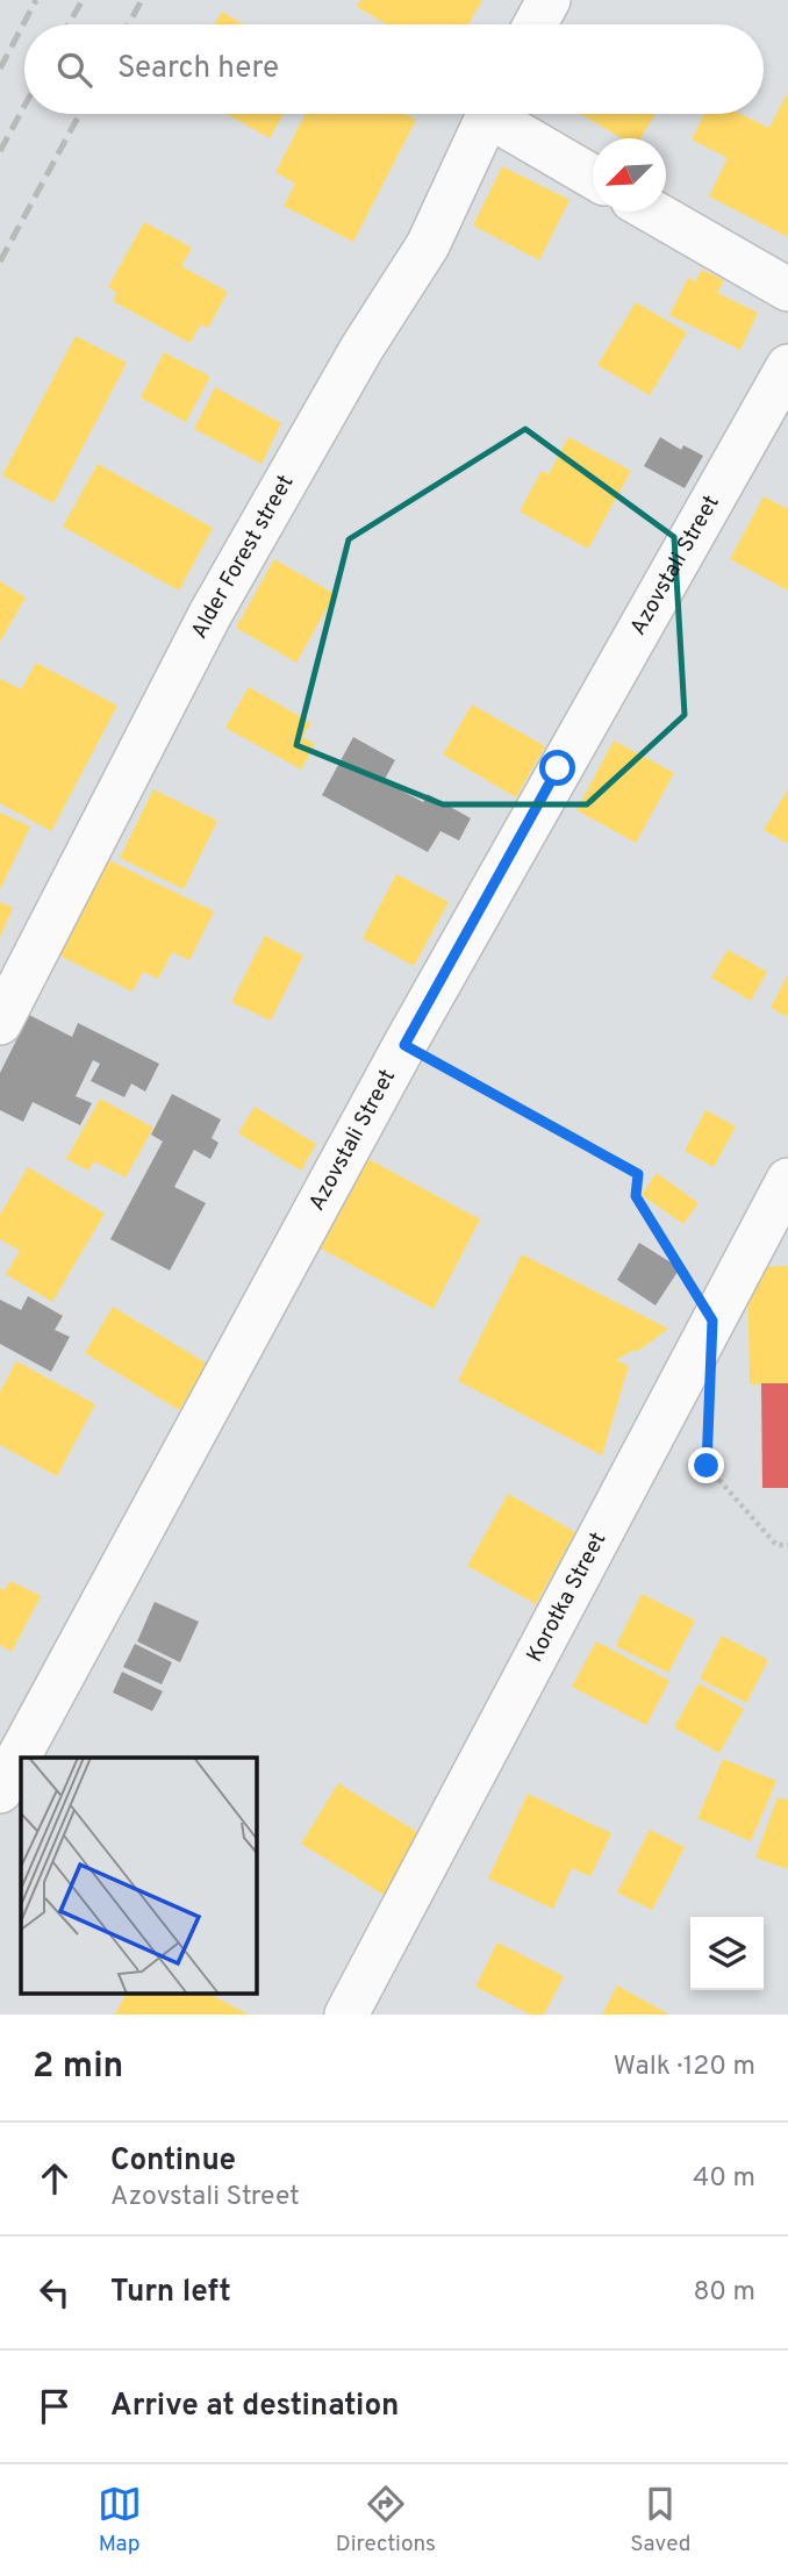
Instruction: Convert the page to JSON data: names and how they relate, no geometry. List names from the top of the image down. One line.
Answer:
{"streets":{"street":["Alder Forest street","Azovstali Street","Korotka Street"]},"north":"bottom left","page":{"search":"Search here","heading":["2 min","Walk · 120 m"],"list":[["Continue","Azovstali Street","40 m"],["Turn left","80 m"],"Arrive at destination"],"nav":["Map","Directions","Saved"]}}
